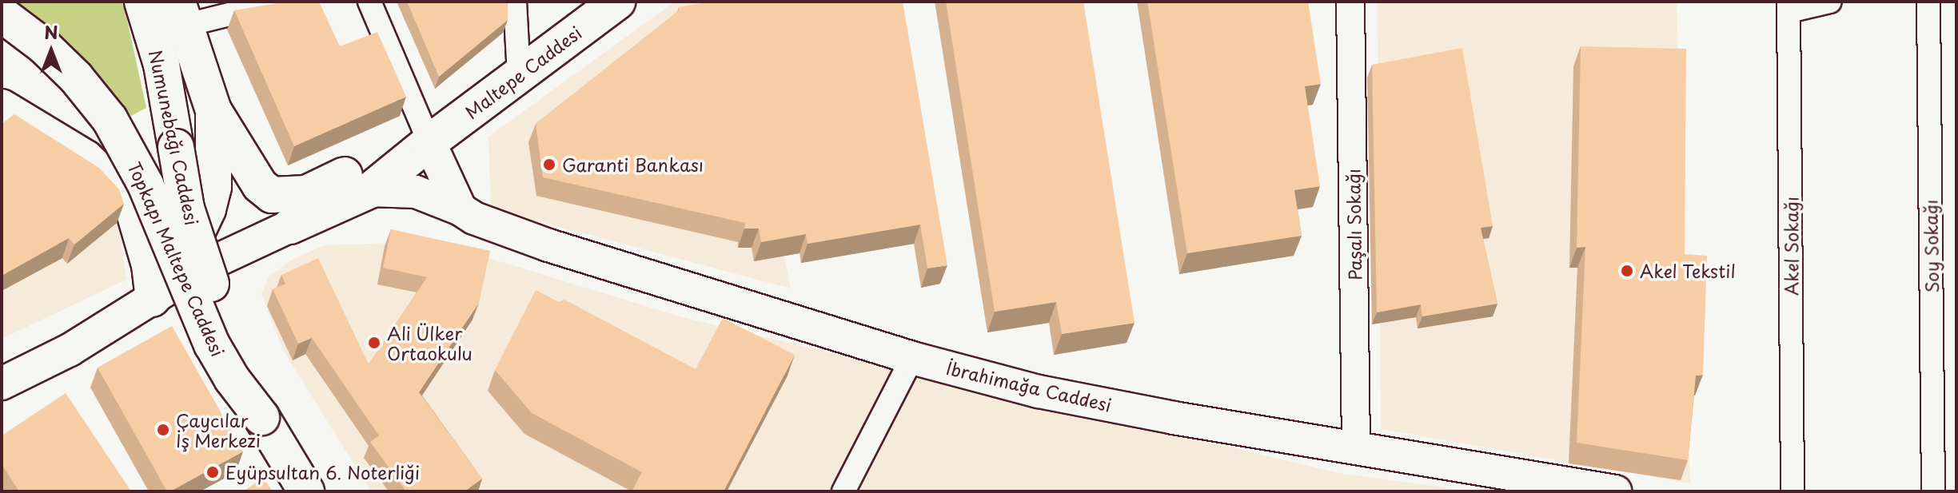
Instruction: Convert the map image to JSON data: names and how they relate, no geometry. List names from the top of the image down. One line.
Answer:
{"streets":{"main road":["Maltepe Caddesi","Numunebağı Caddesi","Topkapı Maltepe Caddesi","İbrahimağa Caddesi"],"street":["Paşalı Sokağı","Akel Sokağı","Soy Sokağı"]},"crossings":[["Maltepe Caddesi","İbrahimağa Caddesi"],["Numunebağı Caddesi","Topkapı Maltepe Caddesi"],["Paşalı Sokağı","İbrahimağa Caddesi"]],"places":["Garanti Bankası","Akel Tekstil","Ali Ülker Ortaokulu","Çaycılar İş Merkezi","Eyüpsultan 6. Noterliği"],"north":"top"}
